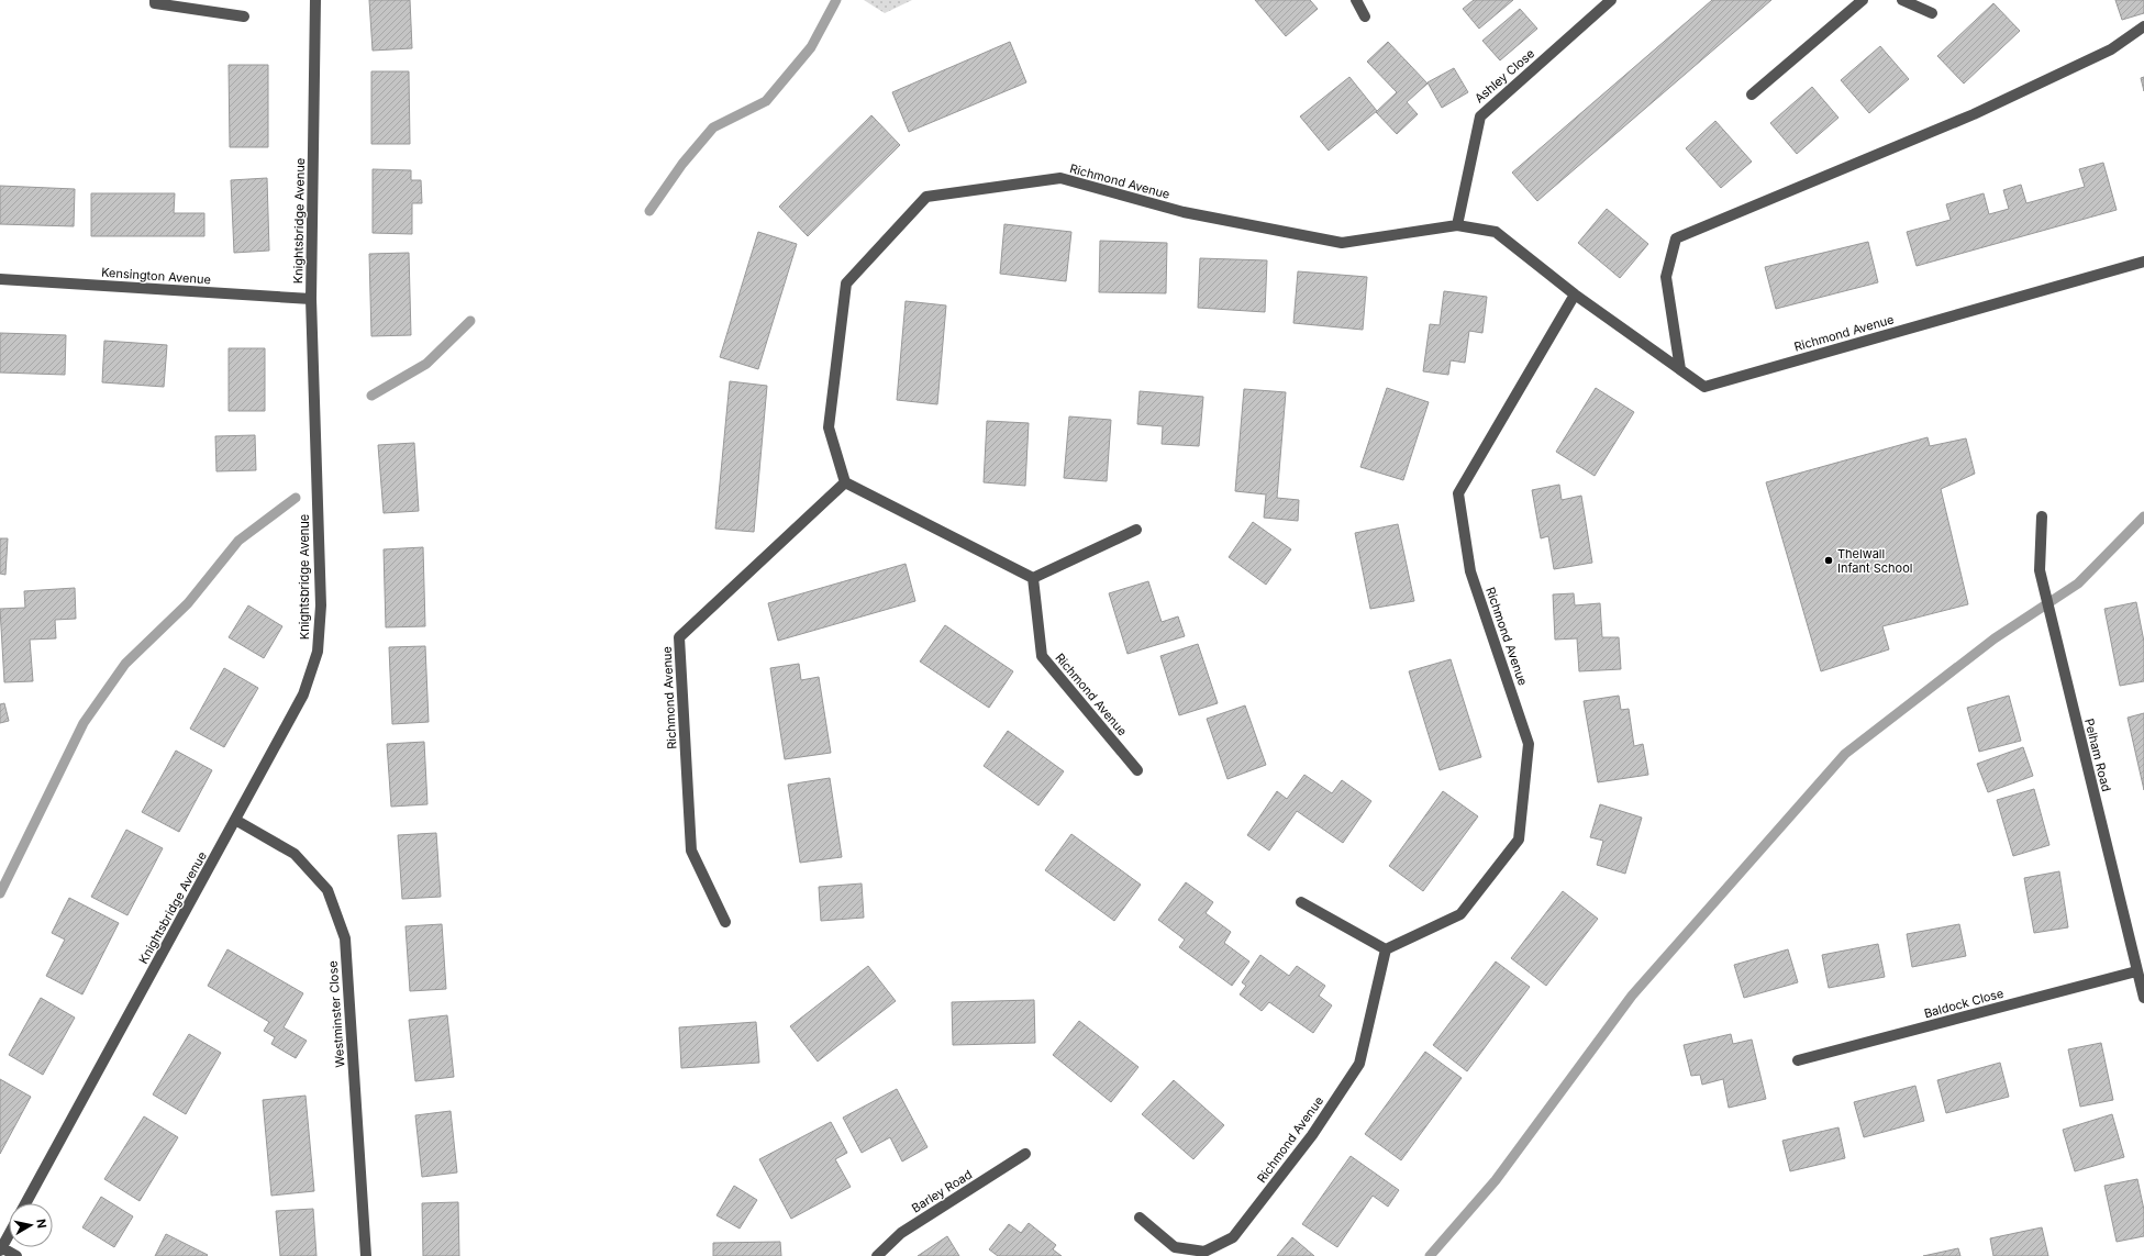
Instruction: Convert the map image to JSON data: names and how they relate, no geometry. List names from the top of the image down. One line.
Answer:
{"streets":{"street":["Ashley Close","Richmond Avenue","Knightsbridge Avenue","Kensington Avenue","Pelham Road","Baldock Close","Westminster Close","Barley Road"]},"crossings":[["Ashley Close","Richmond Avenue"],["Knightsbridge Avenue","Kensington Avenue"],["Knightsbridge Avenue","Westminster Close"],["Pelham Road","Baldock Close"]],"places":["Thelwall Infant School"],"north":"right"}
